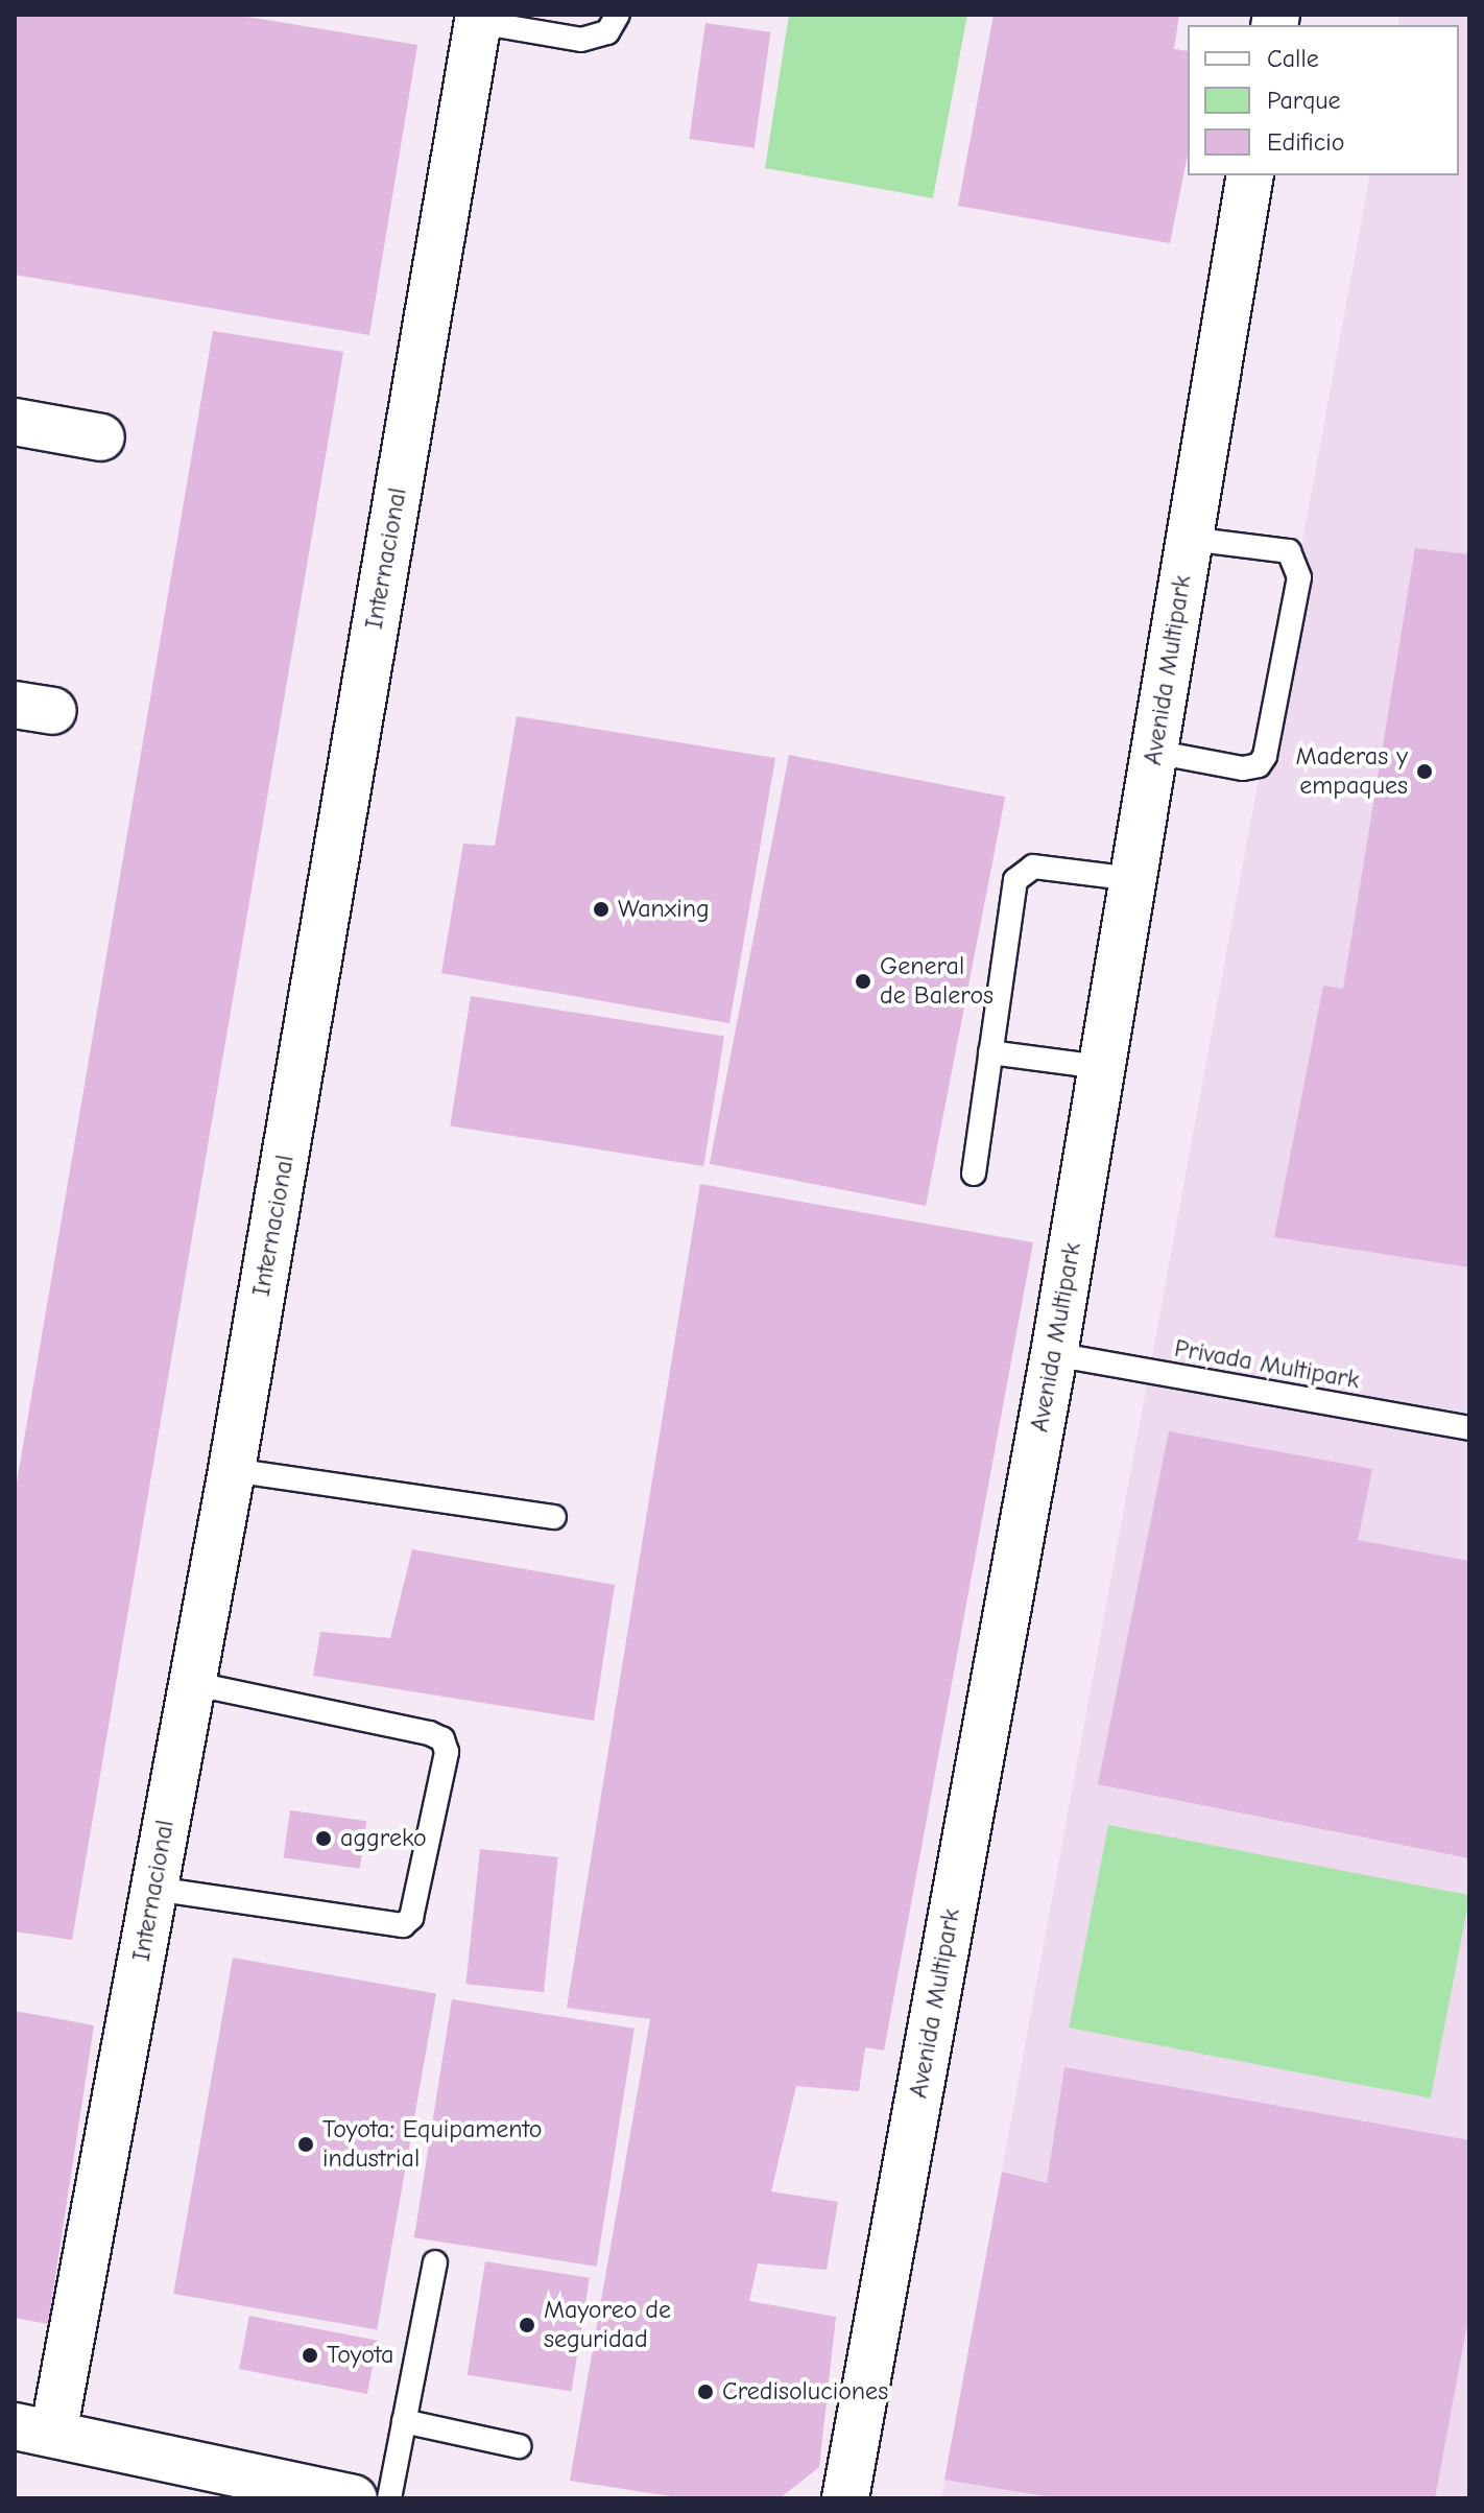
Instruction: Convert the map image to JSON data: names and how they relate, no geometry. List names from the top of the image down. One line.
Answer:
{"streets":{"street":["Internacional","Avenida Multipark"],"lane":["Privada Multipark"]},"crossings":[["Avenida Multipark","Privada Multipark"]],"places":["Maderas y empaques","Wanxing","General de Baleros","aggreko","Toyota: Equipamento industrial","Mayoreo de seguridad","Toyota","Credisoluciones"],"legend":["Calle","Parque","Edificio"]}
